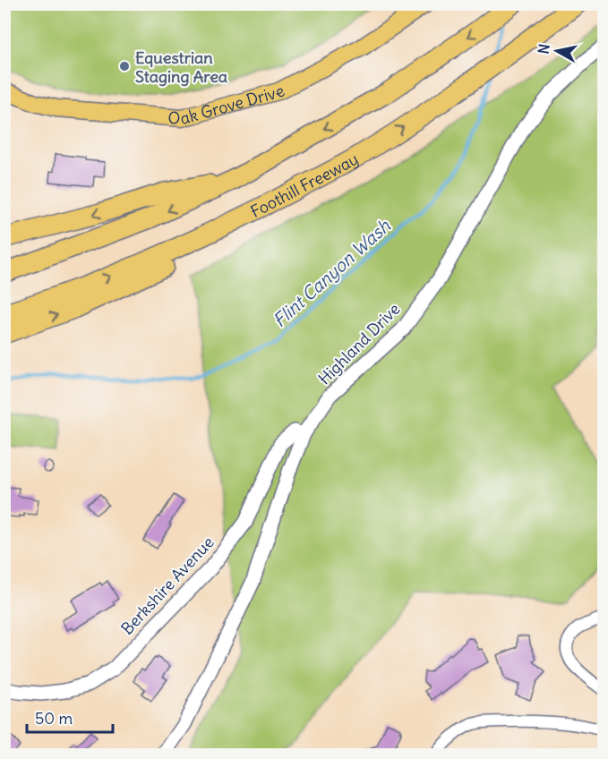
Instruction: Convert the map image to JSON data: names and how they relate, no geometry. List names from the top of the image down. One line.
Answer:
{"streets":{"highway":["Foothill Freeway"],"main road":["Oak Grove Drive"],"street":["Highland Drive","Berkshire Avenue"]},"crossings":[["Highland Drive","Berkshire Avenue"]],"water":["Flint Canyon Wash"],"places":["Equestrian Staging Area"],"scale_bar":"50 m","north":"left"}
